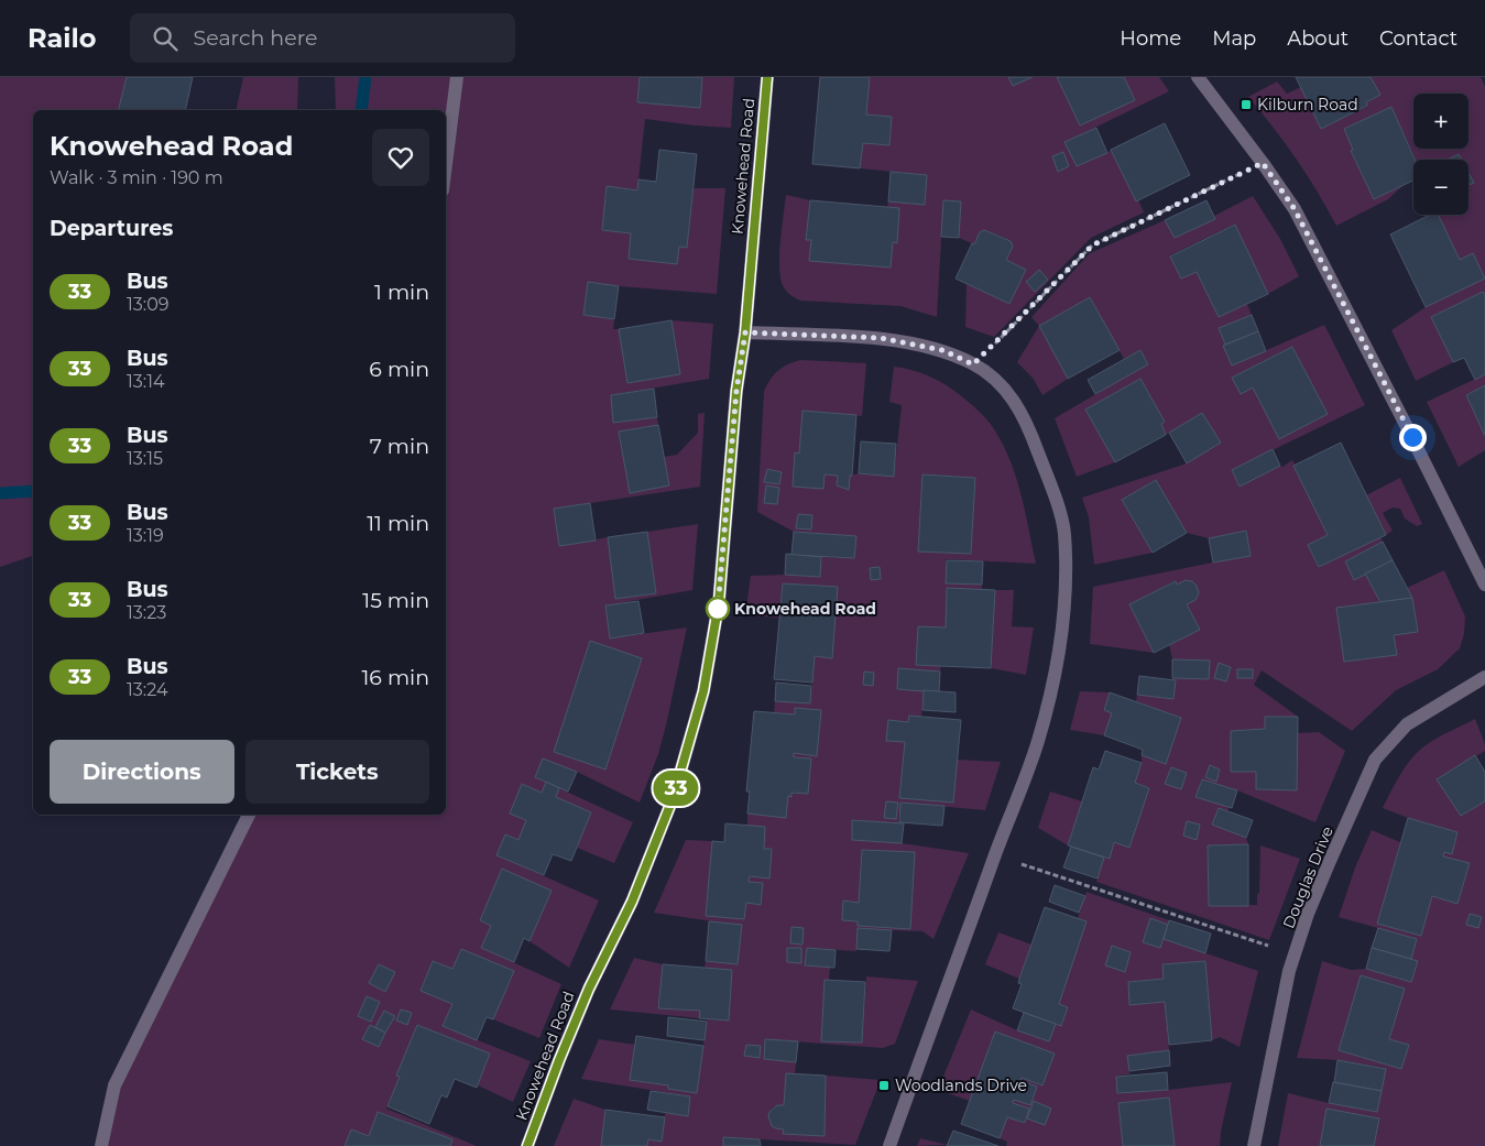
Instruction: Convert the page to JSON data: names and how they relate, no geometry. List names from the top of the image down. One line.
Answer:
{"streets":{"street":["Knowehead Road","Douglas Drive"]},"places":{"transit":["Kilburn Road","Woodlands Drive"],"other":["Knowehead Road"]},"lines":["bus line 33"],"page":{"header":"Railo","search":"Search here","nav":["Home","Map","About","Contact"],"on_map":"33","map_buttons":["+","−"],"heading":[["Knowehead Road","Walk · 3 min · 190 m"],"Departures"],"list":[{"mark":"33","name":"Bus","note":"13:09","value":"1 min"},{"mark":"33","name":"Bus","note":"13:14","value":"6 min"},{"mark":"33","name":"Bus","note":"13:15","value":"7 min"},{"mark":"33","name":"Bus","note":"13:19","value":"11 min"},{"mark":"33","name":"Bus","note":"13:23","value":"15 min"},{"mark":"33","name":"Bus","note":"13:24","value":"16 min"}],"buttons":["Directions","Tickets"]}}
